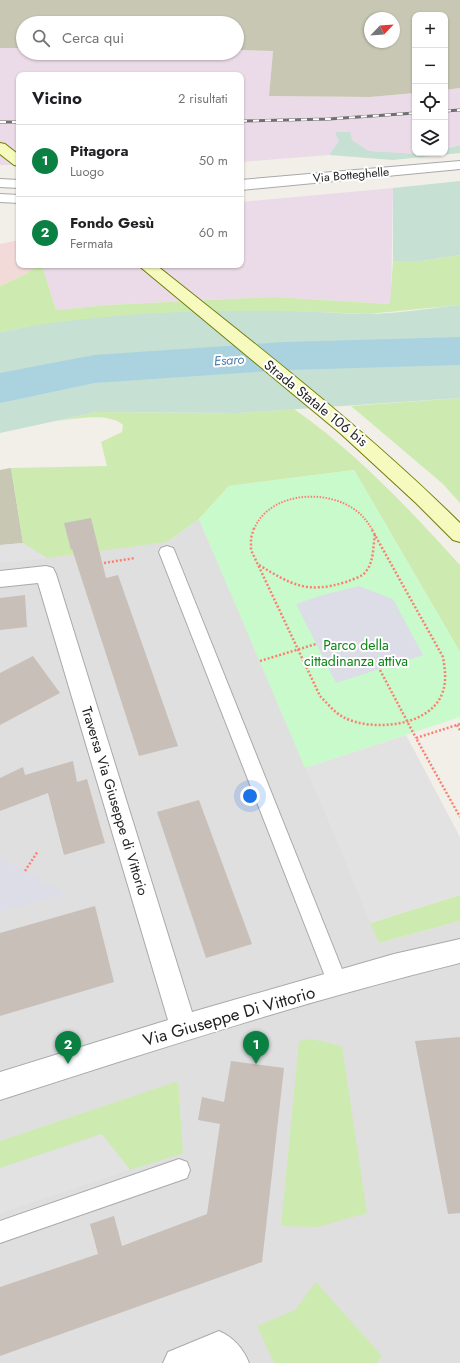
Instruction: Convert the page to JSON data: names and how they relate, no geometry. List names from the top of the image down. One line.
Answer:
{"streets":{"main road":["Strada Statale 106 bis"],"street":["Via Botteghelle","Traversa Via Giuseppe di Vittorio","Via Giuseppe Di Vittorio"]},"crossings":[["Traversa Via Giuseppe di Vittorio","Via Giuseppe Di Vittorio"]],"water":["Esaro"],"parks":["Parco della cittadinanza attiva"],"north":"top right","page":{"map_buttons":["+","−"],"search":"Cerca qui","heading":["Vicino","2 risultati"],"list":[{"mark":"1","name":"Pitagora","note":"Luogo","value":"50 m"},{"mark":"2","name":"Fondo Gesù","note":"Fermata","value":"60 m"}],"pins":["1","2"]}}
